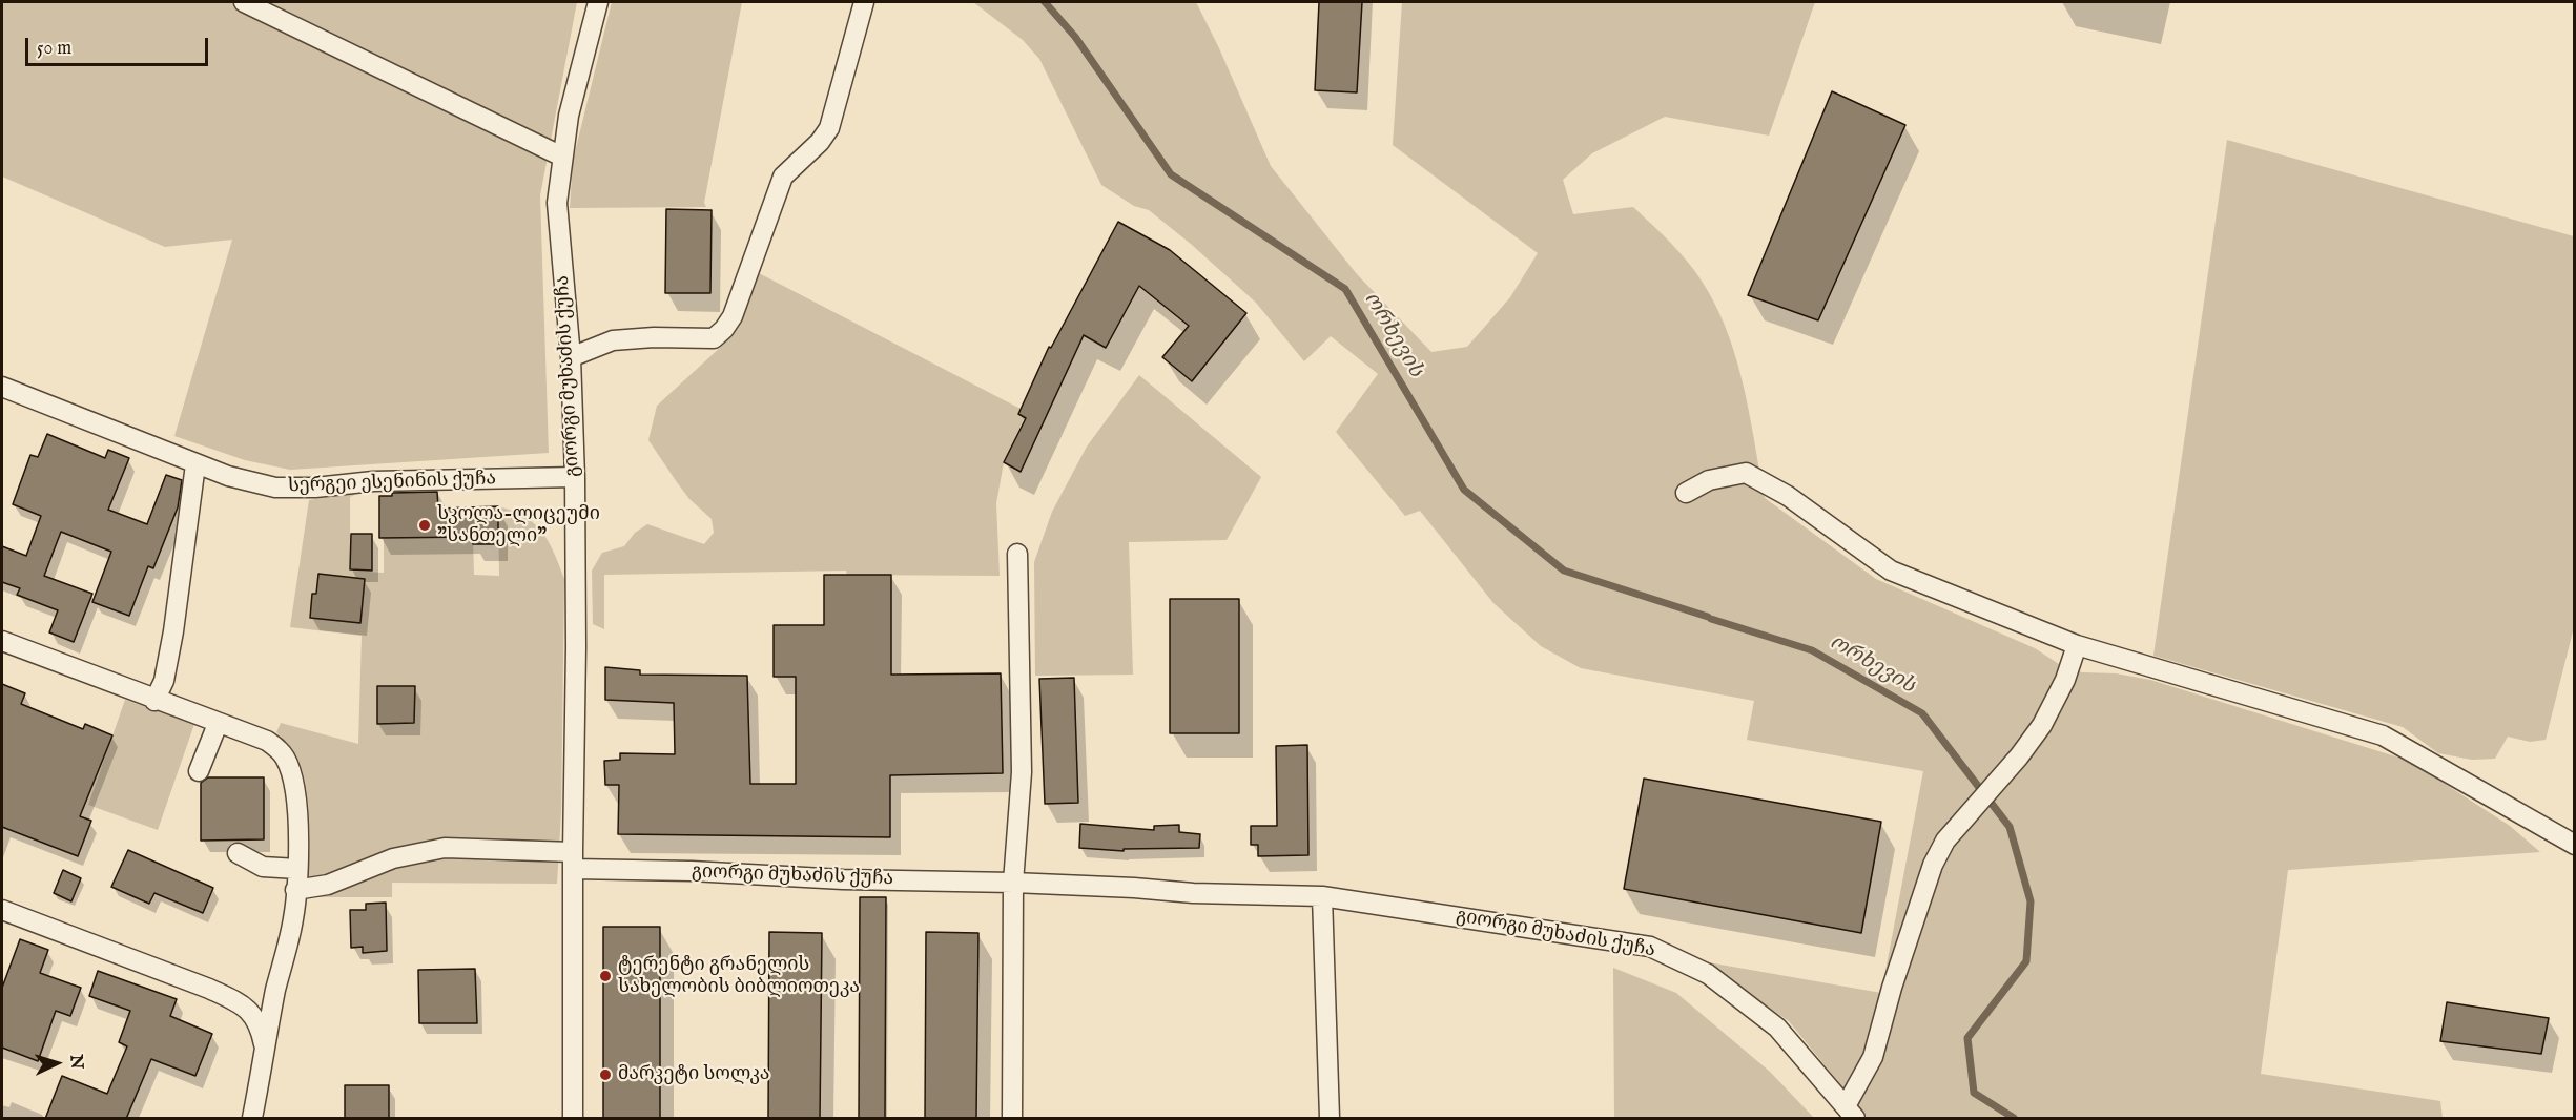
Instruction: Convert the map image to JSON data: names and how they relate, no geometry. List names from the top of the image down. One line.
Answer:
{"streets":{"street":["გიორგი მუხაძის ქუჩა","სერგეი ესენინის ქუჩა"]},"crossings":[["გიორგი მუხაძის ქუჩა","სერგეი ესენინის ქუჩა"]],"water":["ორხევის"],"places":["სკოლა-ლიცეუმი \"სანთელი\"","ტერენტი გრანელის სახელობის ბიბლიოთეკა","მარკეტი სოლკა"],"scale_bar":"50 m","north":"right"}
